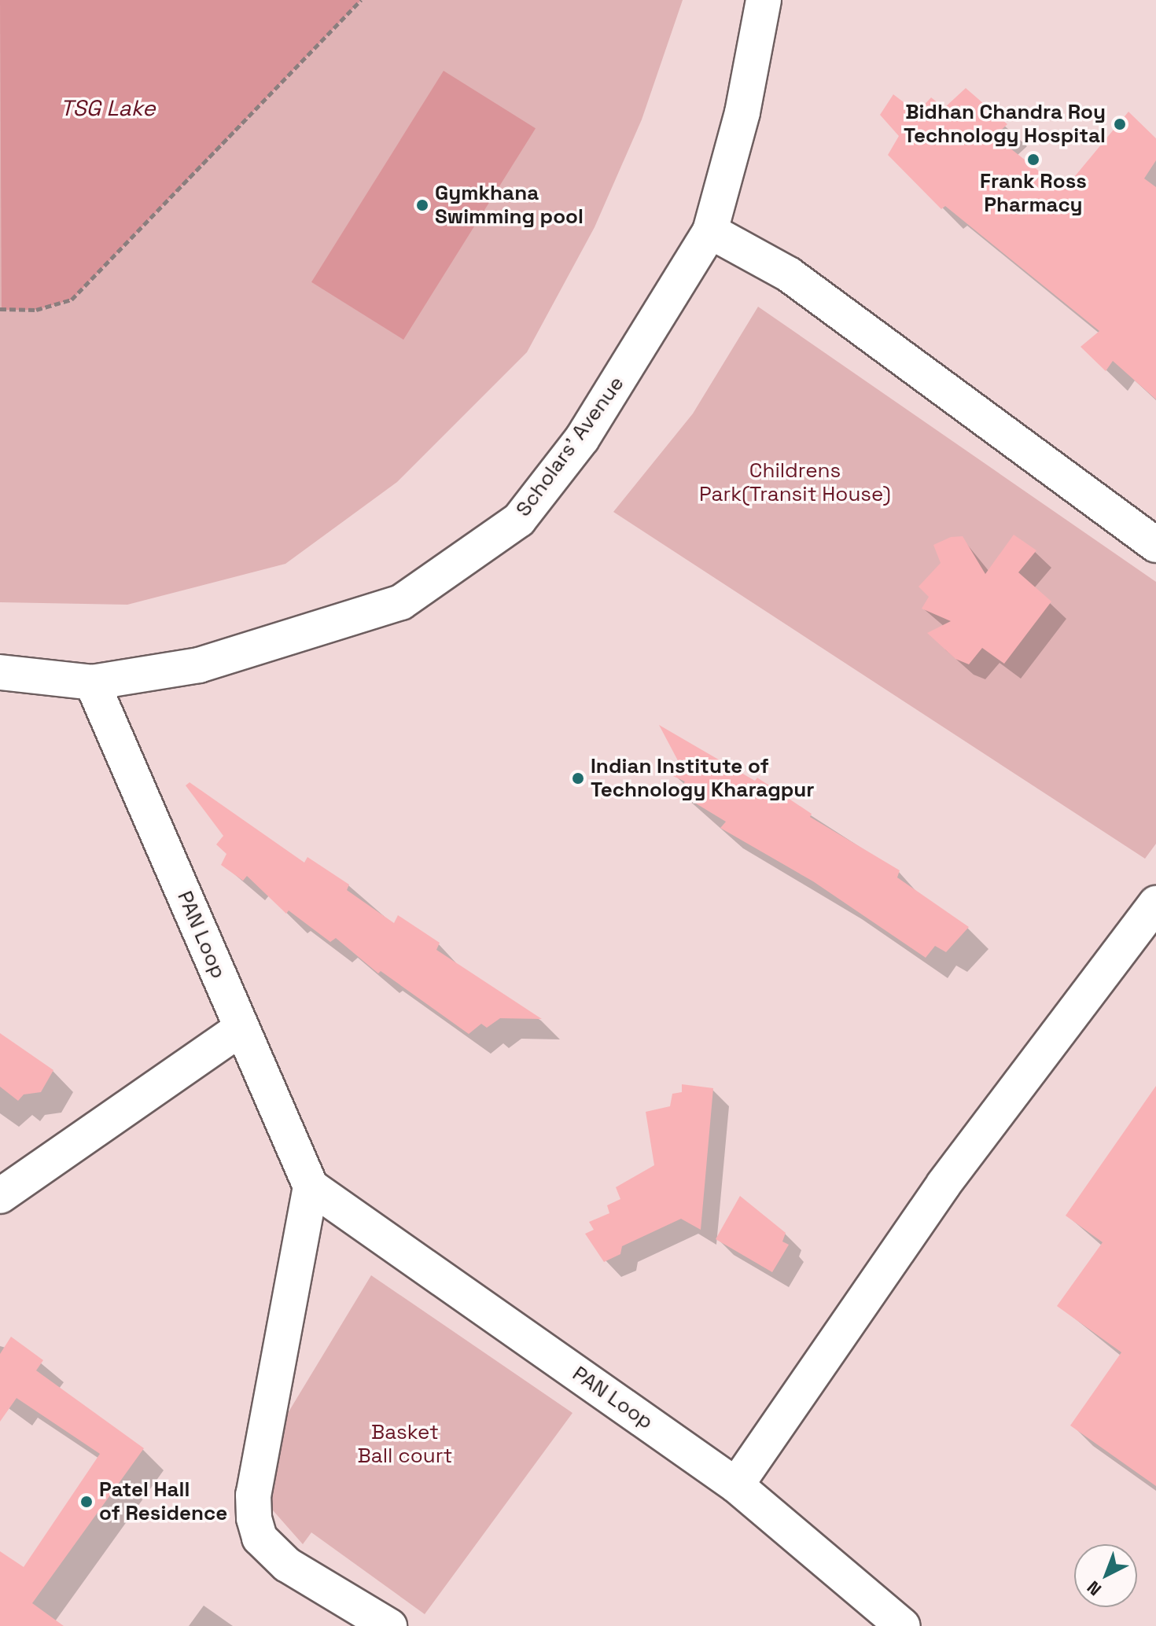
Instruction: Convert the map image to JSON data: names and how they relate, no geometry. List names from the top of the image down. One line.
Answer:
{"streets":{"street":["Scholars' Avenue","PAN Loop"]},"crossings":[["Scholars' Avenue","PAN Loop"]],"water":["TSG Lake"],"parks":["Childrens Park(Transit House)","Basket Ball court"],"places":["Bidhan Chandra Roy Technology Hospital","Frank Ross Pharmacy","Gymkhana Swimming pool","Indian Institute of Technology Kharagpur","Patel Hall of Residence"],"north":"bottom left"}
